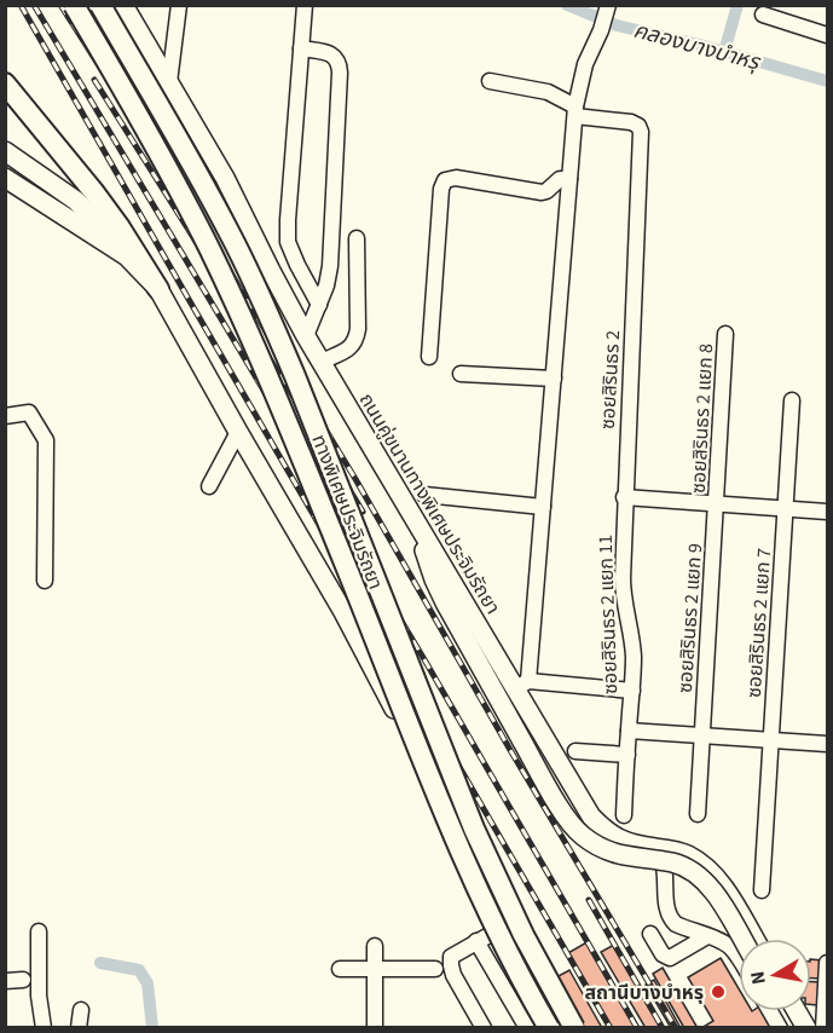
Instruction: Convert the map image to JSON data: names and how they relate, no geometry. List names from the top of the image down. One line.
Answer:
{"streets":{"highway":["ทางพิเศษประจิมรัถยา"],"main road":["ถนนคู่ขนานทางพิเศษประจิมรัถยา"],"street":["ซอยสิรินธร 2","ซอยสิรินธร 2 แยก 8","ซอยสิรินธร 2 แยก 11","ซอยสิรินธร 2 แยก 9","ซอยสิรินธร 2 แยก 7"]},"crossings":[["ซอยสิรินธร 2","ซอยสิรินธร 2 แยก 11"],["ซอยสิรินธร 2 แยก 8","ซอยสิรินธร 2 แยก 9"]],"water":["คลองบางบำหรุ"],"places":["สถานีบางบำหรุ"],"north":"left"}
